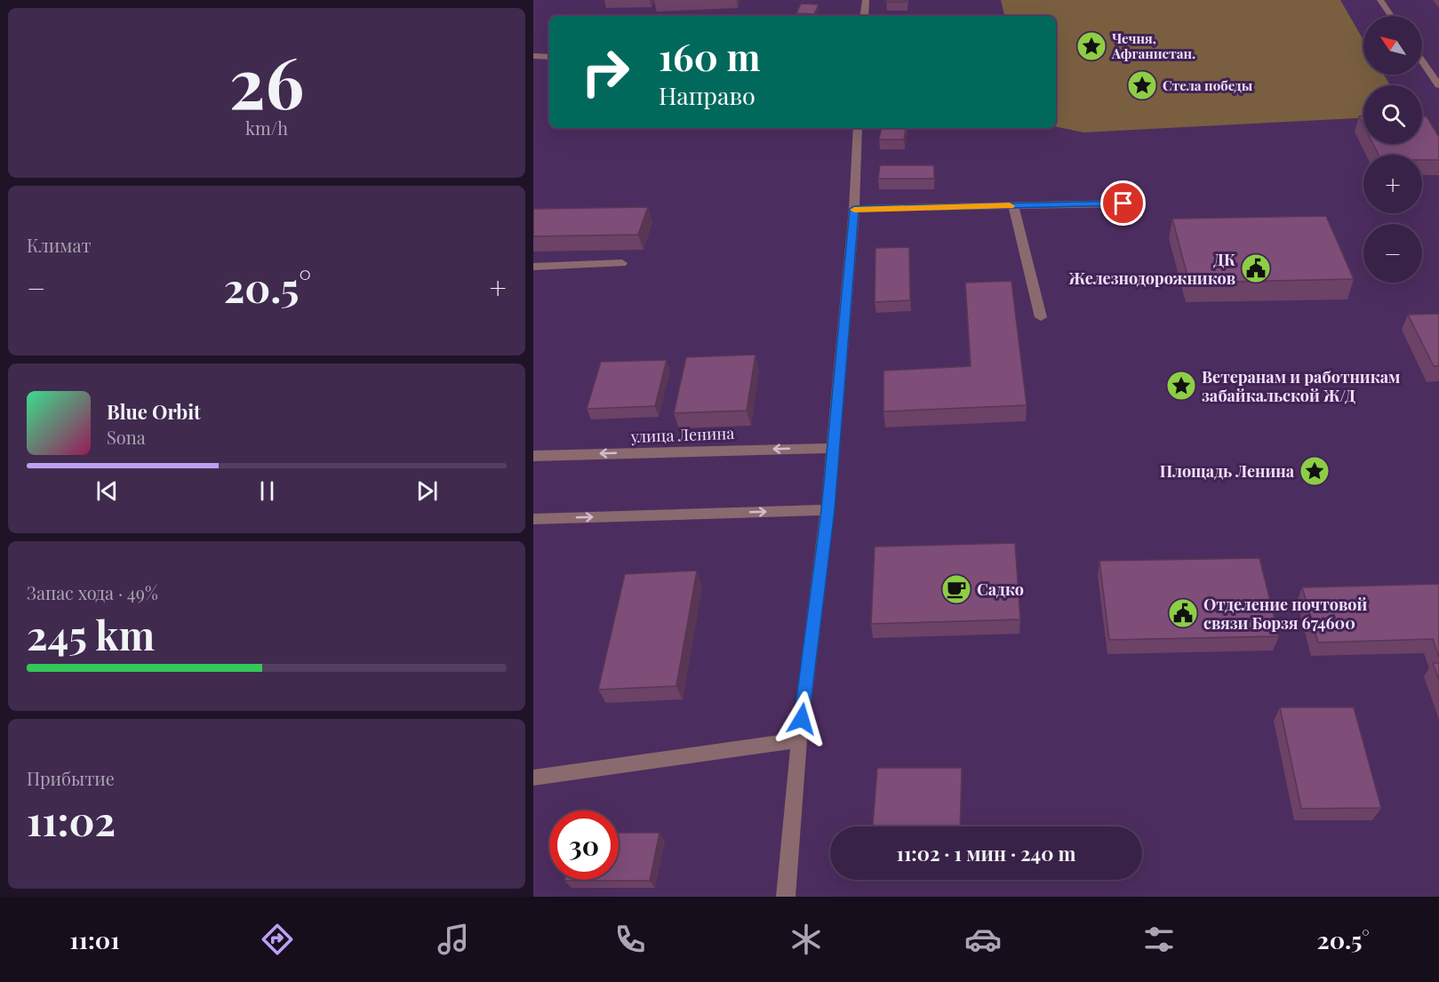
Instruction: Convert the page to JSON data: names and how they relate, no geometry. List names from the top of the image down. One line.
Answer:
{"streets":{"street":["улица Ленина"]},"places":{"place":["Чечня, Афганистан.","Стела победы","Ветеранам и работникам забайкальской Ж/Д","Площадь Ленина"],"public building":["ДК Железнодорожников","Отделение почтовой связи Борзя 674600"],"cafe":["Садко"]},"north":"top left","page":{"tile":[["26","km/h"],"Климат",["Запас хода · 49%","245 km"],["Прибытие","11:02"]],"map_buttons":["+","−"],"turn":["160 m","Направо"],"heat":["−","20.5°","+"],"song":["Blue Orbit","Sona"],"limit":"30","trip":"11:02 · 1 мин · 240 m","tabs":["11:01","20.5°"]}}
